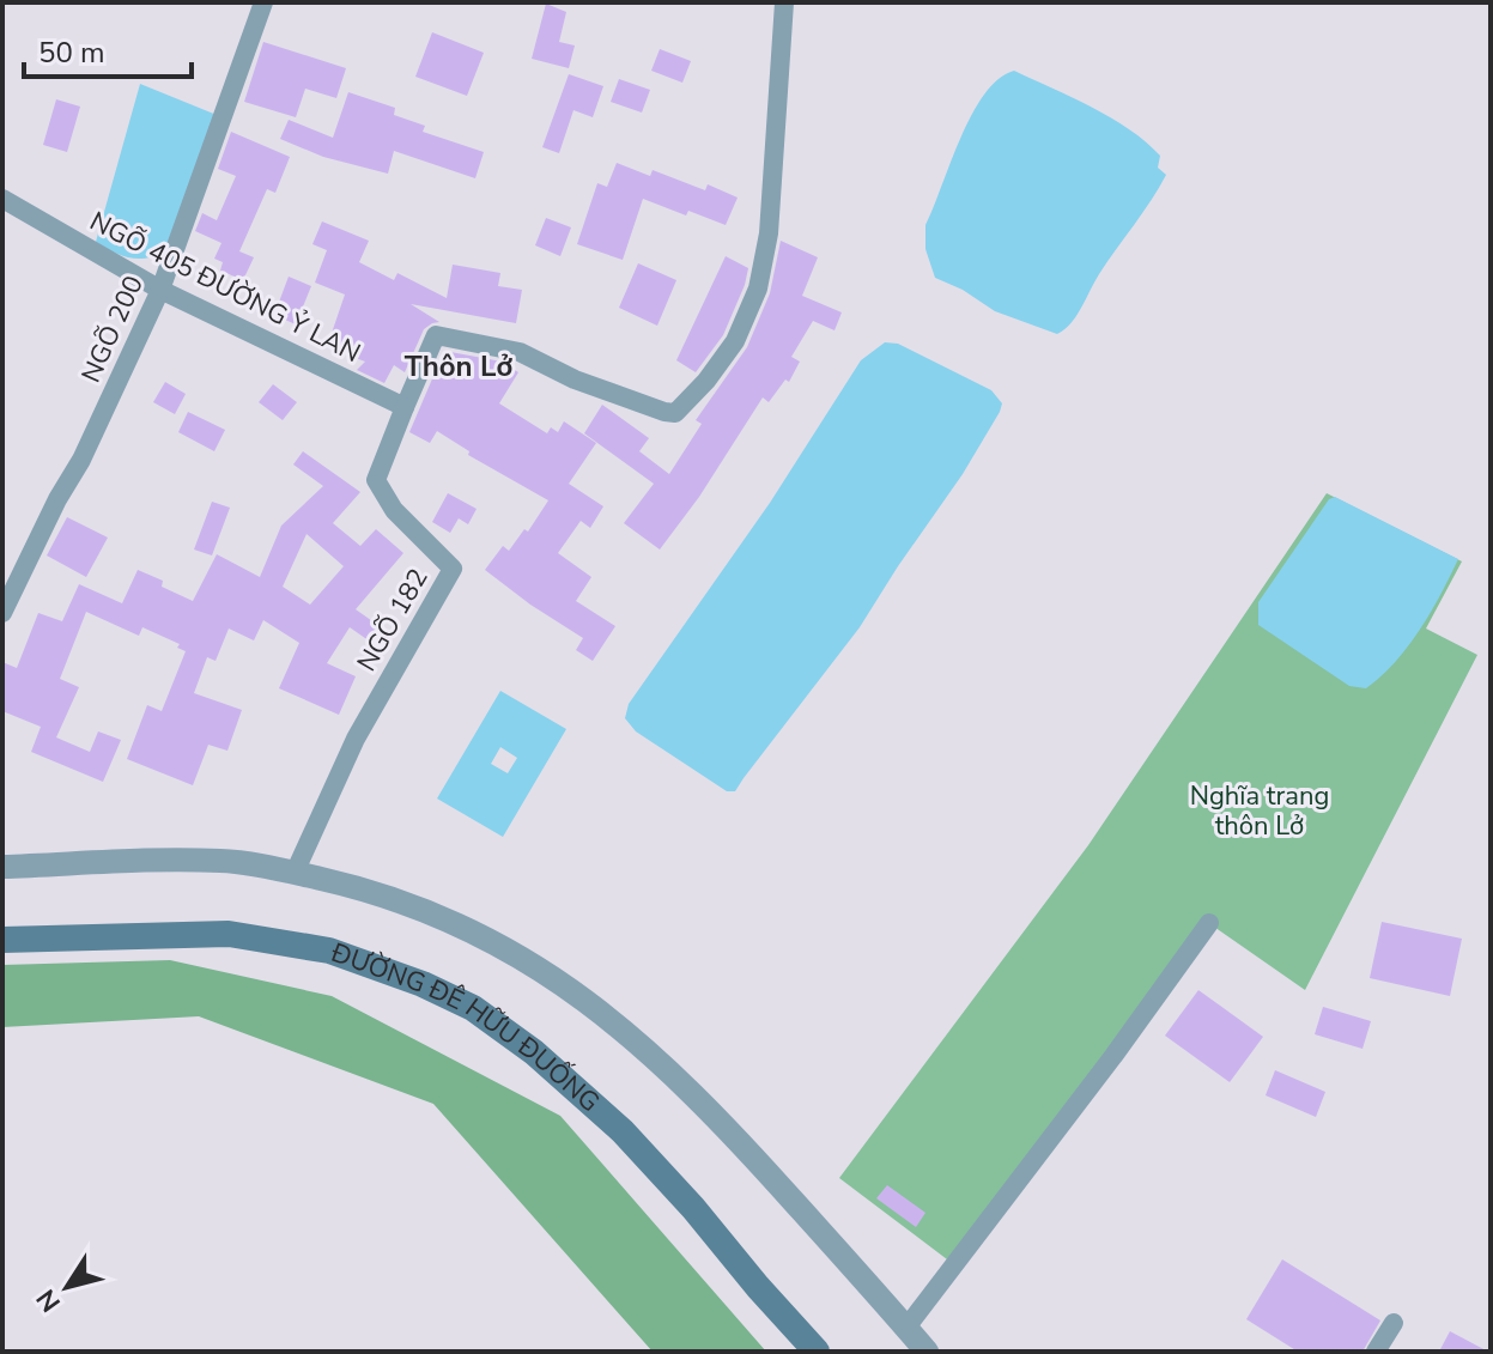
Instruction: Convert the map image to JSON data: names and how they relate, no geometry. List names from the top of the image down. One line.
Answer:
{"streets":{"main road":["ĐƯỜNG ĐÊ HỮU ĐUỐNG"],"street":["NGÕ 405 ĐƯỜNG Ỷ LAN","NGÕ 200","NGÕ 182"]},"crossings":[["NGÕ 405 ĐƯỜNG Ỷ LAN","NGÕ 200"],["NGÕ 405 ĐƯỜNG Ỷ LAN","NGÕ 182"]],"districts":["Thôn Lở"],"parks":["Nghĩa trang thôn Lở"],"scale_bar":"50 m","north":"bottom left"}
